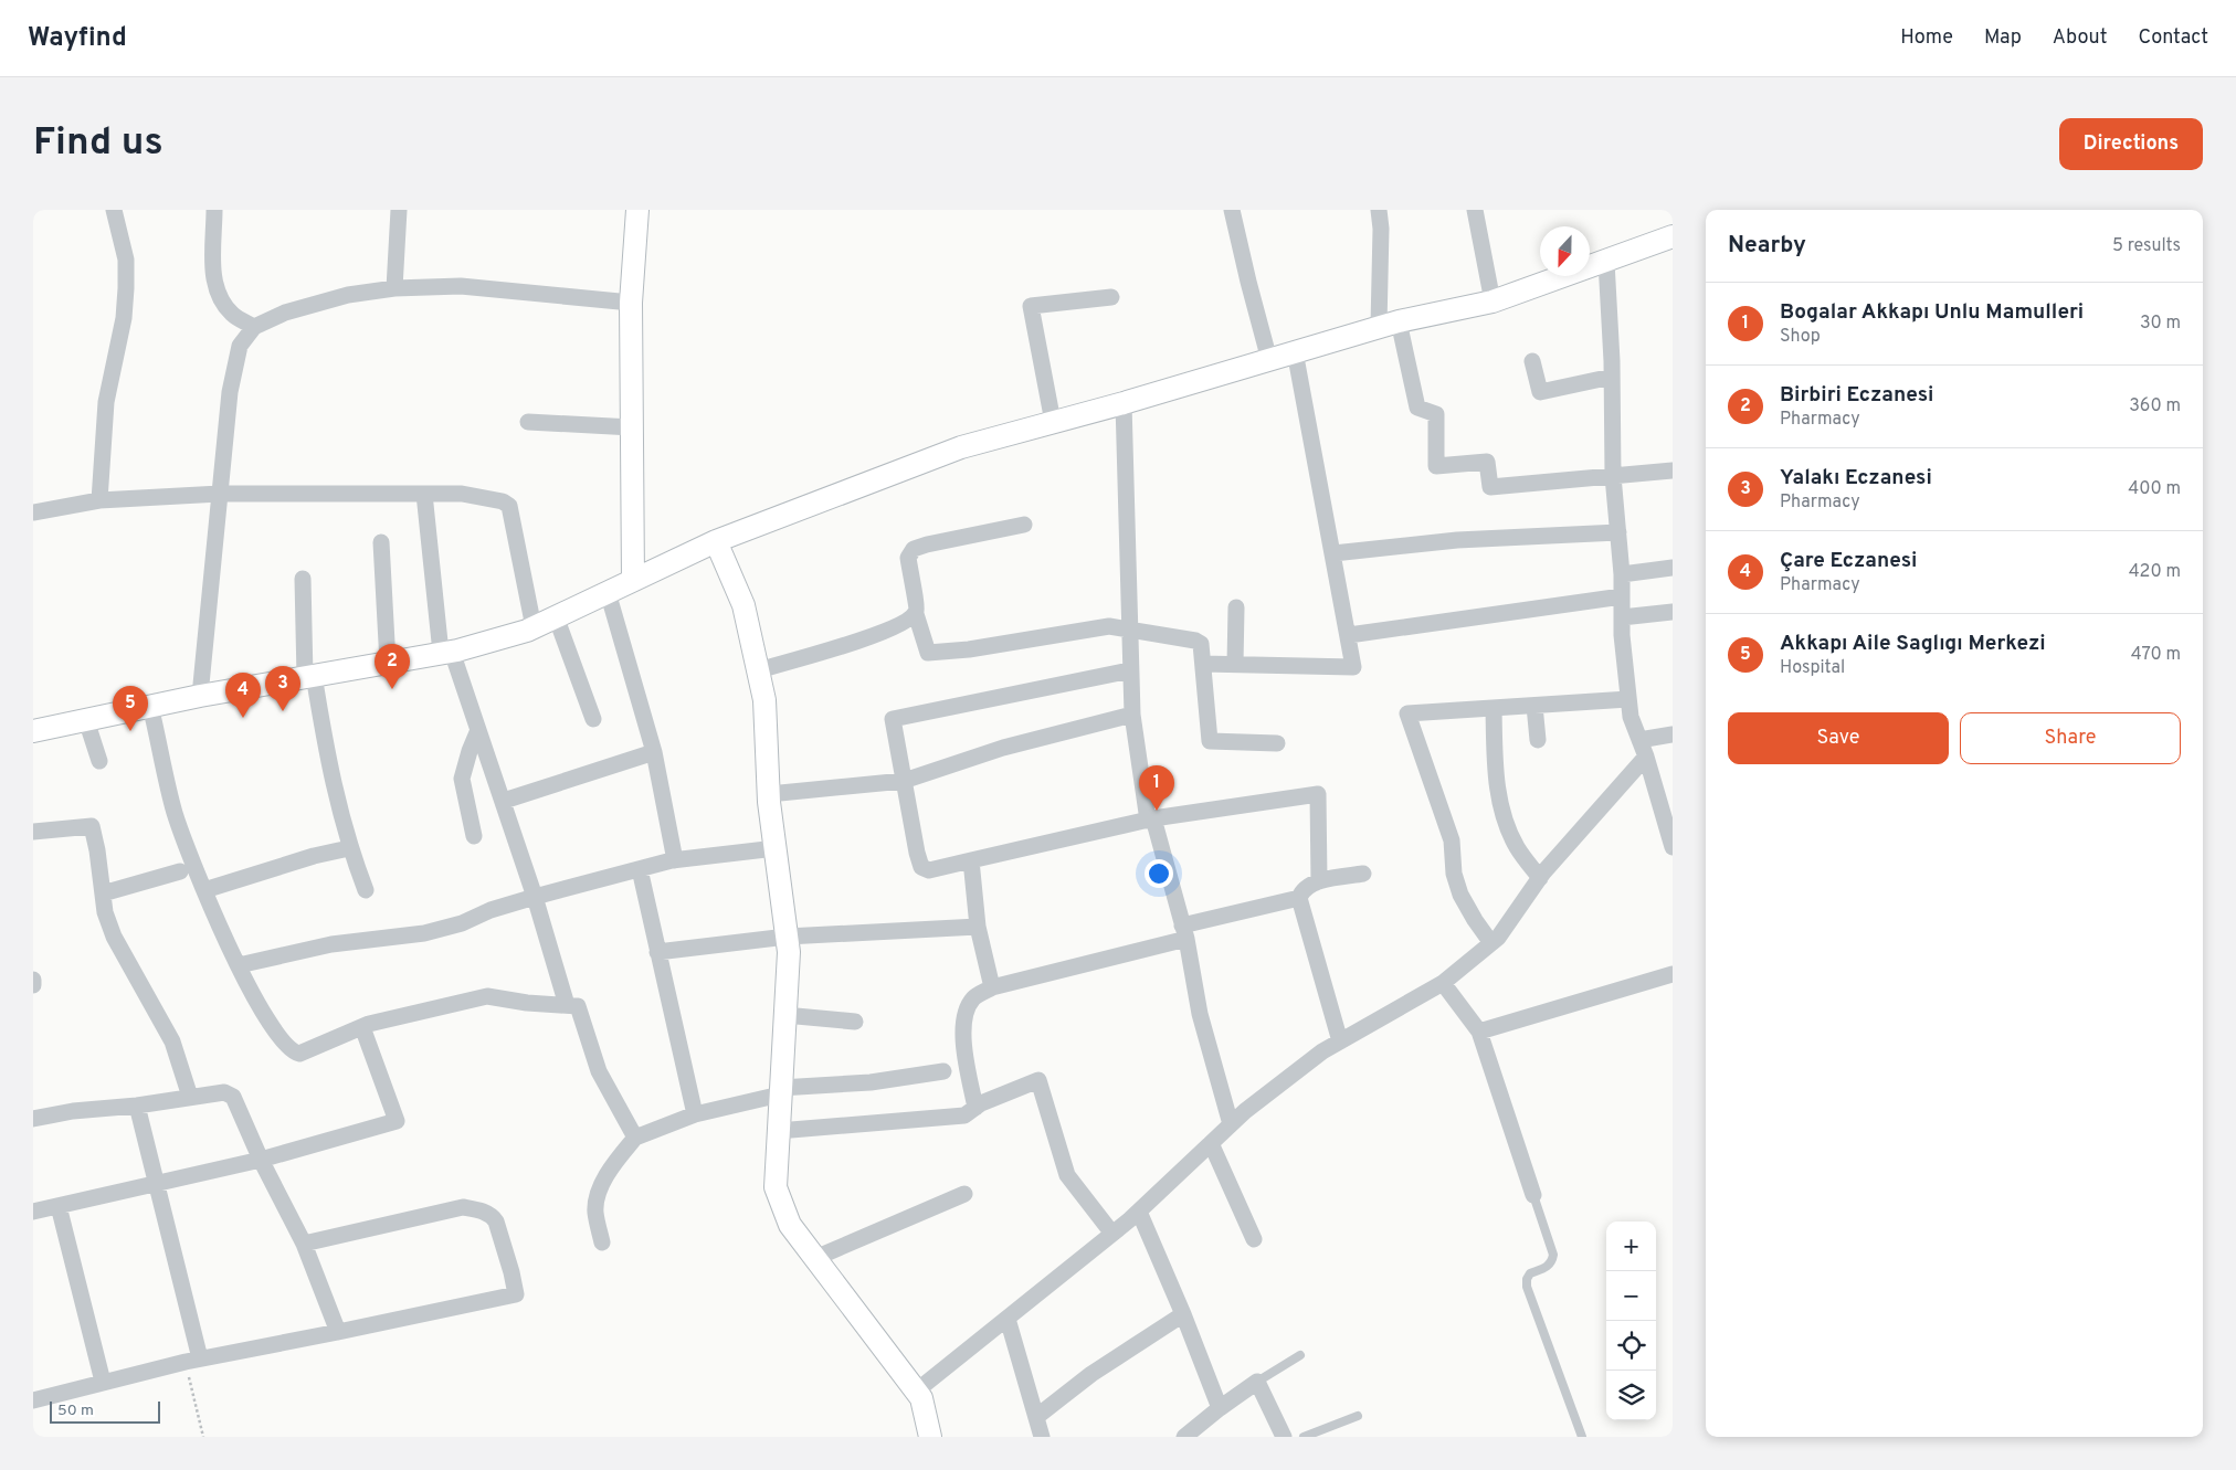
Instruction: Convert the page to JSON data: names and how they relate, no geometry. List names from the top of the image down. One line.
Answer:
{"scale_bar":"50 m","north":"bottom","page":{"header":"Wayfind","nav":["Home","Map","About","Contact"],"buttons":["Directions",["Save","Share"]],"title":"Find us","heading":["Nearby","5 results"],"list":[{"mark":"1","name":"Bogalar Akkapı Unlu Mamulleri","note":"Shop","value":"30 m"},{"mark":"2","name":"Birbiri Eczanesi","note":"Pharmacy","value":"360 m"},{"mark":"3","name":"Yalakı Eczanesi","note":"Pharmacy","value":"400 m"},{"mark":"4","name":"Çare Eczanesi","note":"Pharmacy","value":"420 m"},{"mark":"5","name":"Akkapı Aile Saglıgı Merkezi","note":"Hospital","value":"470 m"}],"pins":["2","3","4","5","1"],"map_buttons":["+","−"],"scale":"50 m"}}
